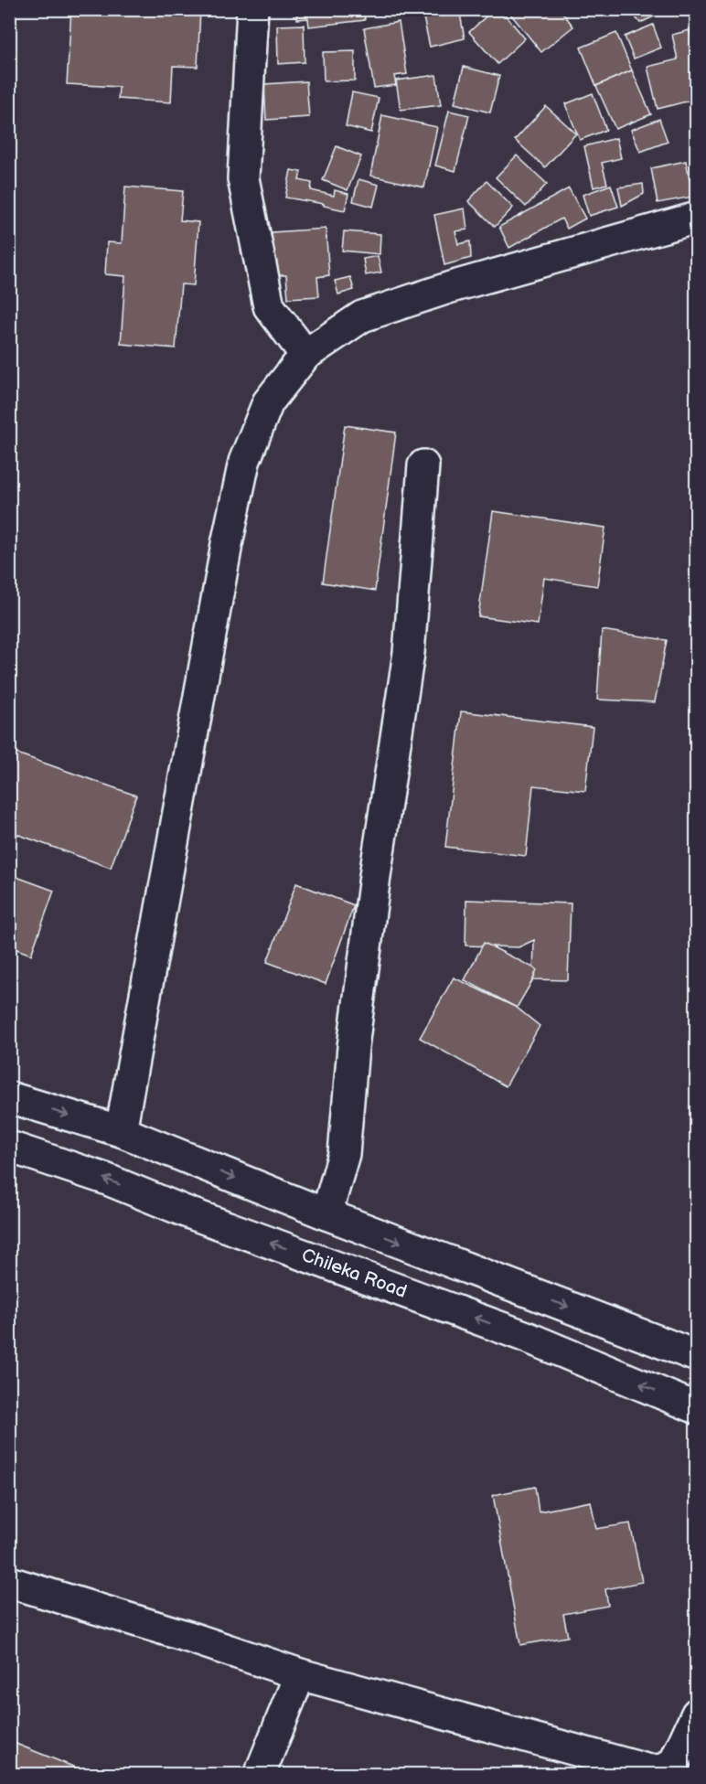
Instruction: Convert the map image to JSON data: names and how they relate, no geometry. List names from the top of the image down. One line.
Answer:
{"streets":{"main road":["Chileka Road"]}}
